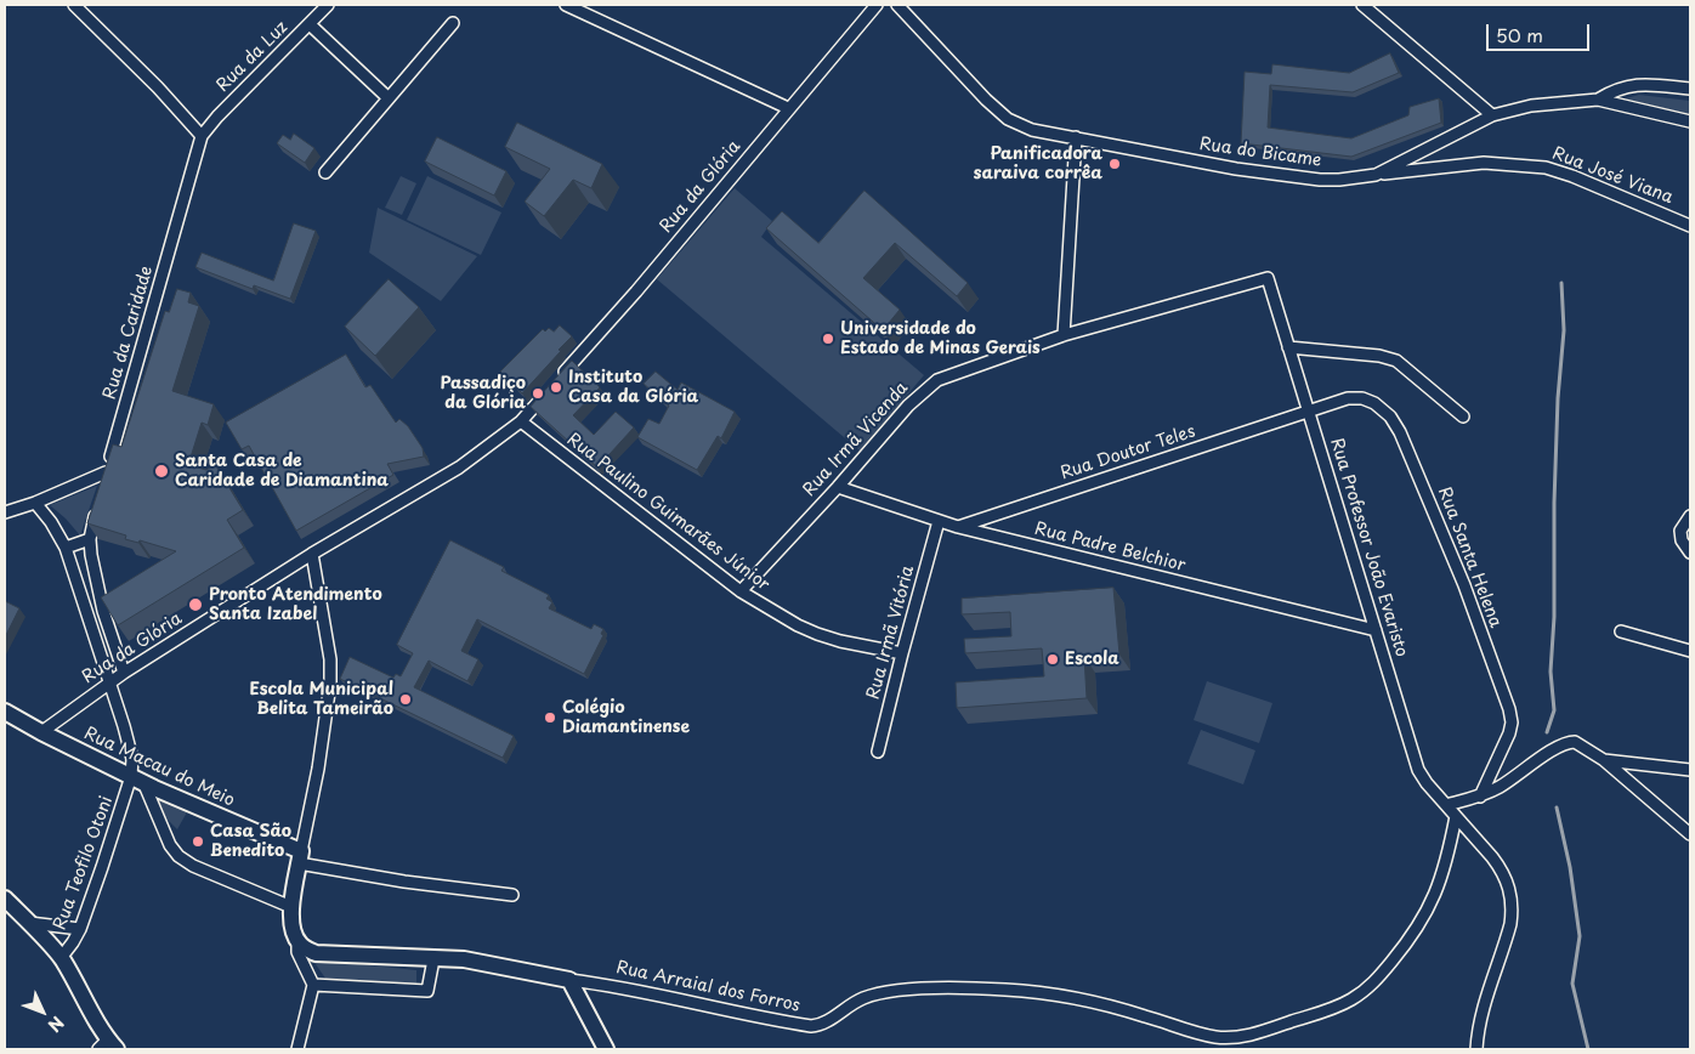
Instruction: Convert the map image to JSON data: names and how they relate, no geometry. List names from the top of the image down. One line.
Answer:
{"streets":{"main road":["Rua Macau do Meio","Rua Arraial dos Forros"],"street":["Rua da Luz","Rua do Bicame","Rua José Viana","Rua da Glória","Rua da Caridade","Rua Irmã Vicenda","Rua Doutor Teles","Rua Paulino Guimarães Júnior","Rua Padre Belchior","Rua Professor João Evaristo","Rua Santa Helena","Rua Irmã Vitória","Rua Teofilo Otoni"]},"crossings":[["Rua da Luz","Rua da Caridade"],["Rua do Bicame","Rua José Viana"],["Rua da Glória","Rua Paulino Guimarães Júnior"],["Rua da Glória","Rua Macau do Meio"],["Rua Irmã Vicenda","Rua Paulino Guimarães Júnior"],["Rua Irmã Vicenda","Rua Padre Belchior"],["Rua Irmã Vicenda","Rua Professor João Evaristo"],["Rua Doutor Teles","Rua Padre Belchior"],["Rua Doutor Teles","Rua Professor João Evaristo"],["Rua Doutor Teles","Rua Santa Helena"],["Rua Paulino Guimarães Júnior","Rua Irmã Vitória"],["Rua Padre Belchior","Rua Professor João Evaristo"],["Rua Padre Belchior","Rua Irmã Vitória"],["Rua Professor João Evaristo","Rua Santa Helena"],["Rua Professor João Evaristo","Rua Arraial dos Forros"],["Rua Macau do Meio","Rua Teofilo Otoni"]],"places":["Panificadora saraiva corrêa","Universidade do Estado de Minas Gerais","Instituto Casa da Glória","Passadiço da Glória","Santa Casa de Caridade de Diamantina","Pronto Atendimento Santa Izabel","Escola","Escola Municipal Belita Tameirão","Colégio Diamantinense","Casa São Benedito"],"scale_bar":"50 m","north":"bottom right"}
